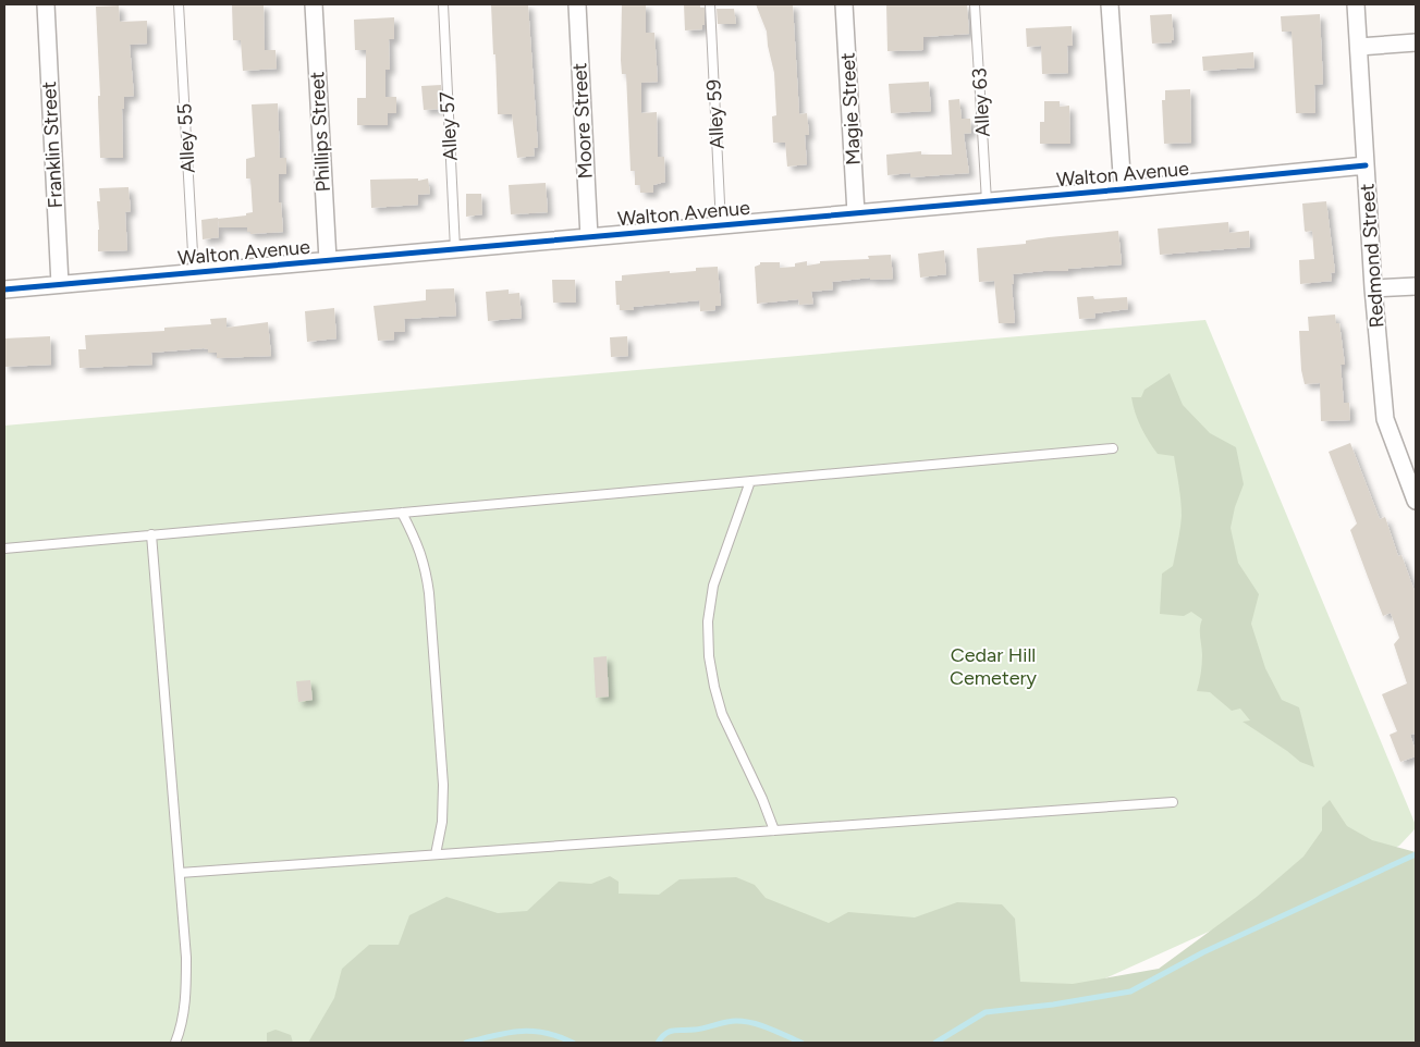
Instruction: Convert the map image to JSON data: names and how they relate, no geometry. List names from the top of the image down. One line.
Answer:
{"streets":{"street":["Magie Street","Moore Street","Phillips Street","Franklin Street","Walton Avenue","Redmond Street"],"lane":["Alley 63","Alley 59","Alley 57","Alley 55"]},"crossings":[["Alley 63","Walton Avenue"],["Magie Street","Walton Avenue"],["Alley 59","Walton Avenue"],["Moore Street","Walton Avenue"],["Alley 57","Walton Avenue"],["Phillips Street","Walton Avenue"],["Alley 55","Walton Avenue"],["Franklin Street","Walton Avenue"],["Walton Avenue","Redmond Street"]],"parks":["Cedar Hill Cemetery"]}
